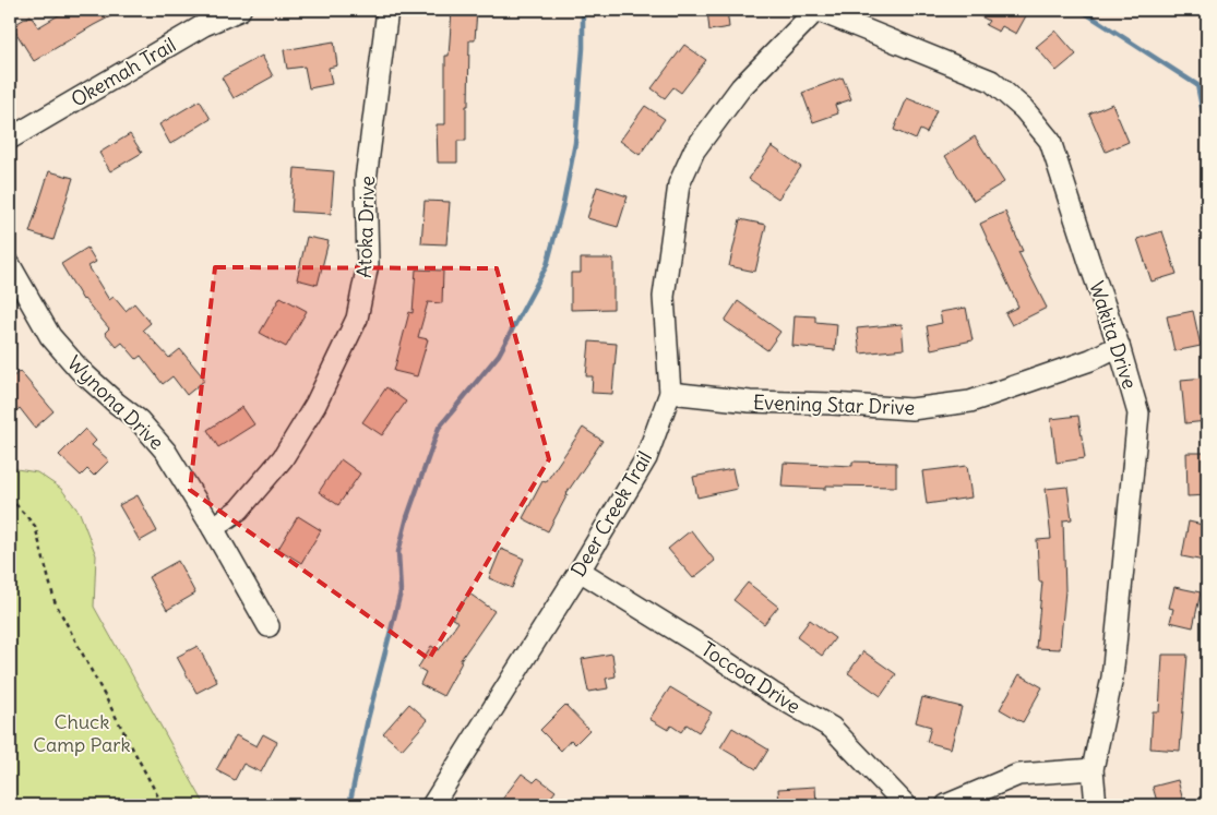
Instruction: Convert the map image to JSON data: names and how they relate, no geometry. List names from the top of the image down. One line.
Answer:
{"streets":{"street":["Okemah Trail","Atoka Drive","Wakita Drive","Wynona Drive","Evening Star Drive","Deer Creek Trail","Toccoa Drive"]},"crossings":[["Atoka Drive","Wynona Drive"],["Wakita Drive","Evening Star Drive"],["Wakita Drive","Deer Creek Trail"],["Evening Star Drive","Deer Creek Trail"],["Deer Creek Trail","Toccoa Drive"]],"parks":["Chuck Camp Park"]}
